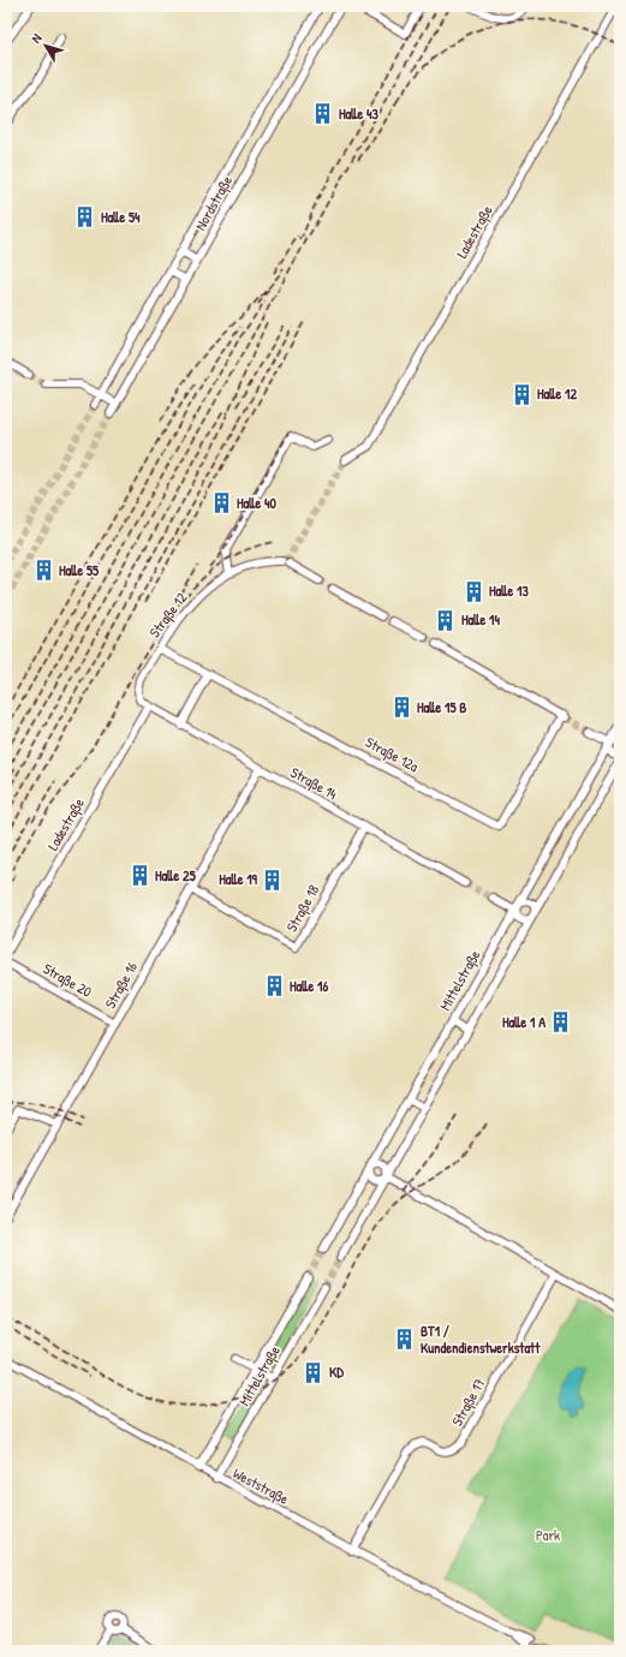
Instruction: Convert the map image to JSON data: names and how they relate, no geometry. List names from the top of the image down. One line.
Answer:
{"streets":{"street":["Nordstraße","Ladestraße","Straße 12","Straße 12a","Straße 14","Straße 18","Straße 20","Mittelstraße","Straße 16","Straße 17","Weststraße"]},"crossings":[["Ladestraße","Straße 12"],["Ladestraße","Straße 14"],["Straße 12","Straße 12a"],["Straße 12","Straße 14"],["Straße 14","Straße 18"],["Straße 14","Straße 16"],["Straße 18","Straße 16"],["Straße 20","Straße 16"],["Mittelstraße","Weststraße"],["Straße 17","Weststraße"]],"parks":["Park"],"places":{"building":["Halle 43","Halle 54","Halle 12","Halle 40","Halle 55","Halle 13","Halle 14","Halle 15 B","Halle 25","Halle 19","Halle 16","Halle 1 A","BT1 / Kundendienstwerkstatt","KD"]},"north":"top left"}
